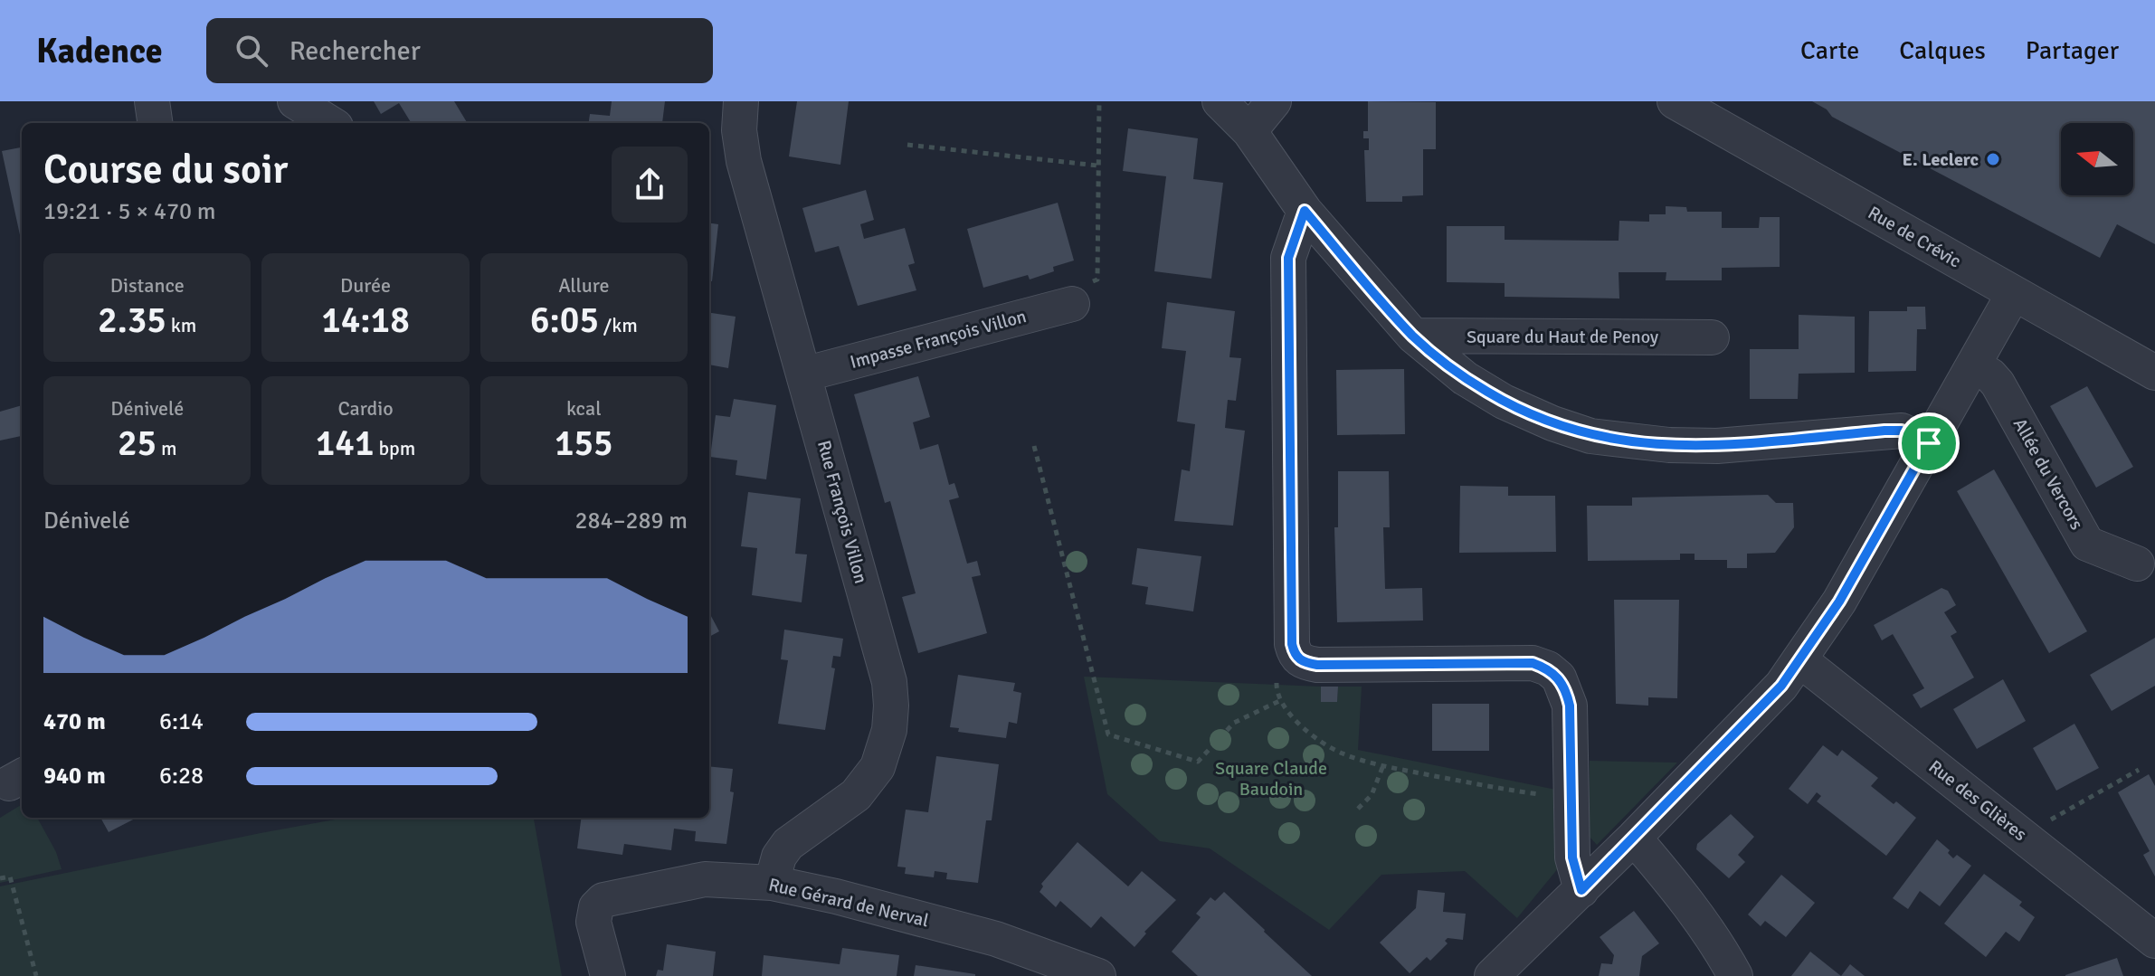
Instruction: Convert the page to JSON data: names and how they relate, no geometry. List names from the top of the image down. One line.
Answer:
{"streets":{"street":["Rue de Crévic","Square du Haut de Penoy","Impasse François Villon","Allée du Vercors","Rue François Villon","Rue des Glières","Rue Gérard de Nerval"]},"crossings":[["Impasse François Villon","Rue François Villon"],["Rue François Villon","Rue Gérard de Nerval"]],"parks":["Square Claude Baudoin"],"places":["E. Leclerc"],"north":"left","page":{"header":"Kadence","search":"Rechercher","nav":["Carte","Calques","Partager"],"heading":["Course du soir","19:21 · 5 × 470 m"],"stats":[["Distance","2.35 km"],["Durée","14:18"],["Allure","6:05 /km"],["Dénivelé","25 m"],["Cardio","141 bpm"],["kcal","155"]],"chart":["Dénivelé","284–289 m"],"list":[{"name":"470 m","note":"6:14"},{"name":"940 m","note":"6:28"}]}}
